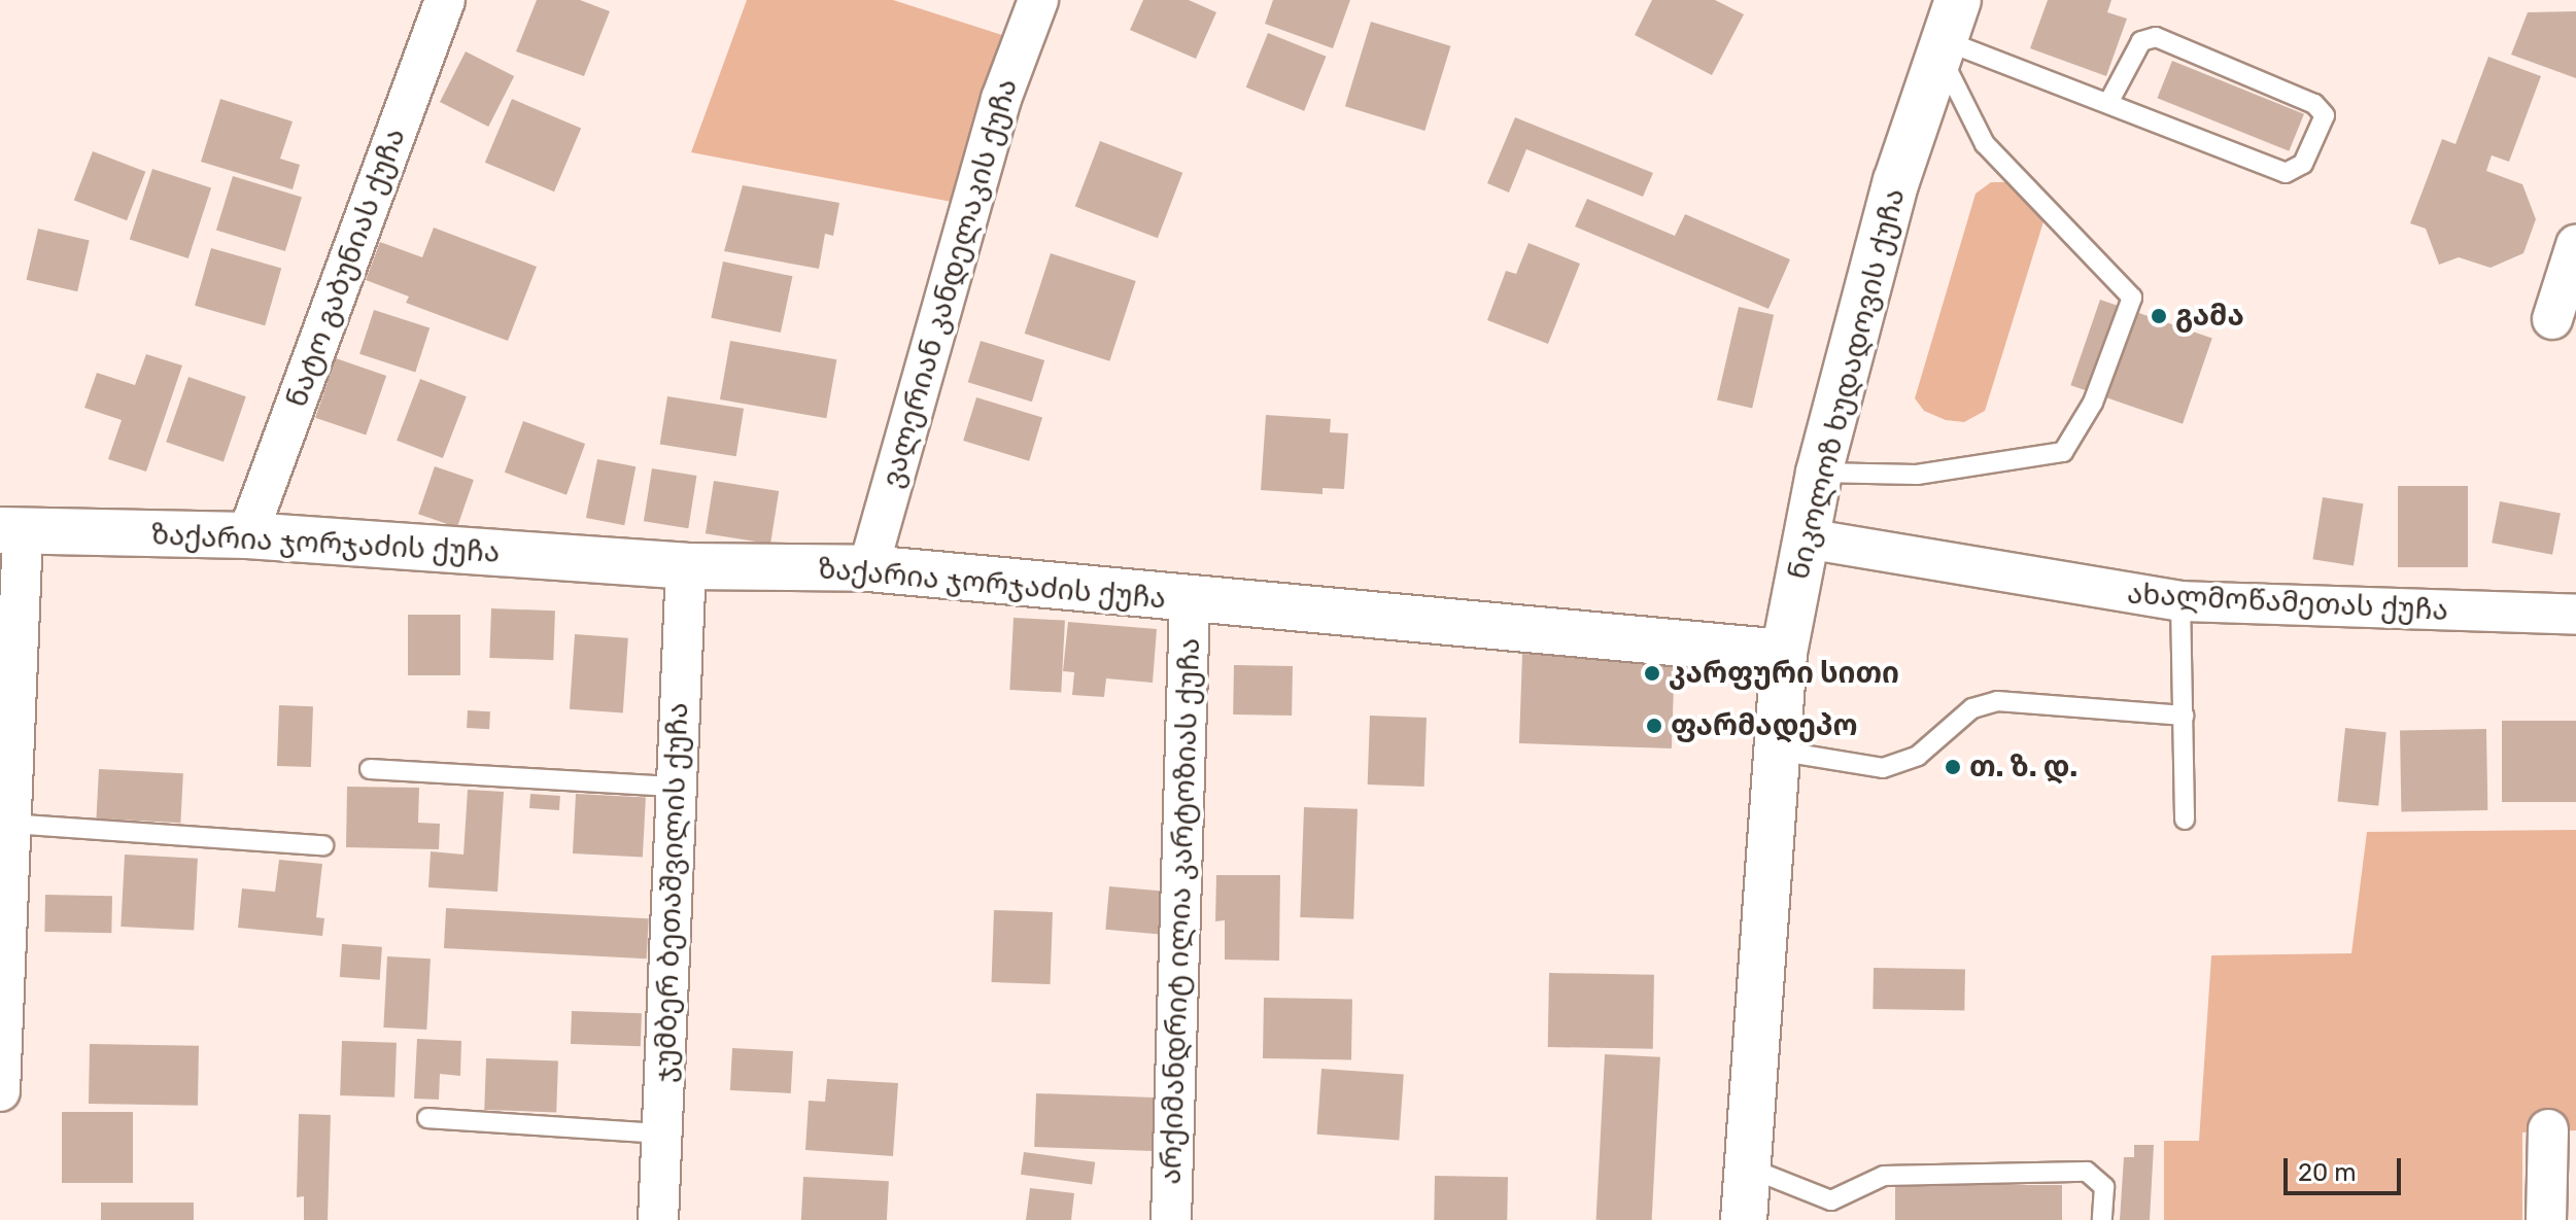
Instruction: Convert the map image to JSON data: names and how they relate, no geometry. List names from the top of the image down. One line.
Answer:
{"streets":{"street":["ნატო გაბუნიას ქუჩა","ვალერიან კანდელაკის ქუჩა","ნიკოლოზ ხუდადოვის ქუჩა","ზაქარია ჯორჯაძის ქუჩა","ახალმოწამეთას ქუჩა","ჯუმბერ ბეთაშვილის ქუჩა","არქიმანდრიტ ილია კარტოზიას ქუჩა"]},"crossings":[["ნატო გაბუნიას ქუჩა","ზაქარია ჯორჯაძის ქუჩა"],["ვალერიან კანდელაკის ქუჩა","ზაქარია ჯორჯაძის ქუჩა"],["ნიკოლოზ ხუდადოვის ქუჩა","ზაქარია ჯორჯაძის ქუჩა"],["ნიკოლოზ ხუდადოვის ქუჩა","ახალმოწამეთას ქუჩა"],["ზაქარია ჯორჯაძის ქუჩა","ჯუმბერ ბეთაშვილის ქუჩა"],["ზაქარია ჯორჯაძის ქუჩა","არქიმანდრიტ ილია კარტოზიას ქუჩა"]],"places":["გამა","კარფური სითი","ფარმადეპო","თ. ზ. დ."],"scale_bar":"20 m"}
